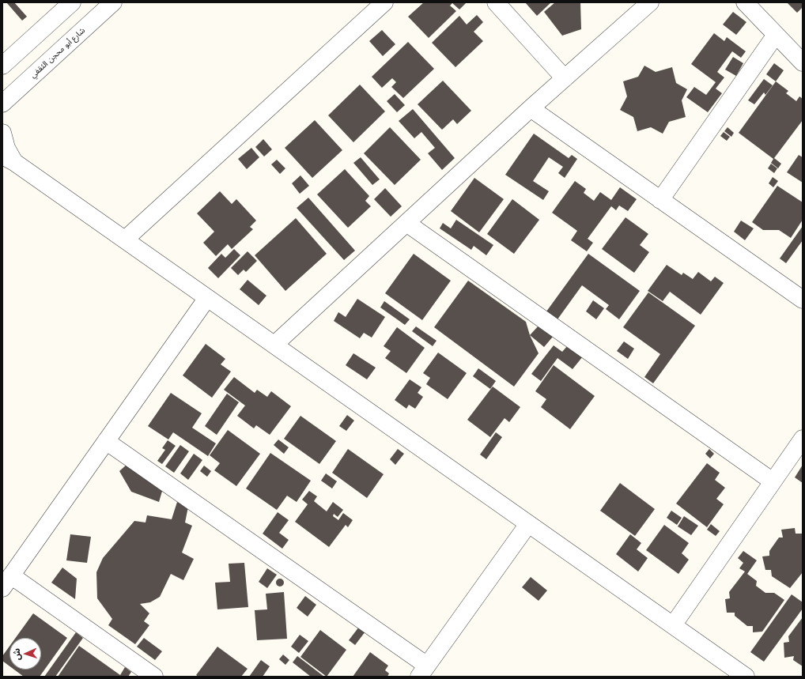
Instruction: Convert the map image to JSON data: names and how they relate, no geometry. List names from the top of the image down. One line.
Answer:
{"streets":{"street":["شارع أبو محجن الثقفي"]},"north":"left"}
